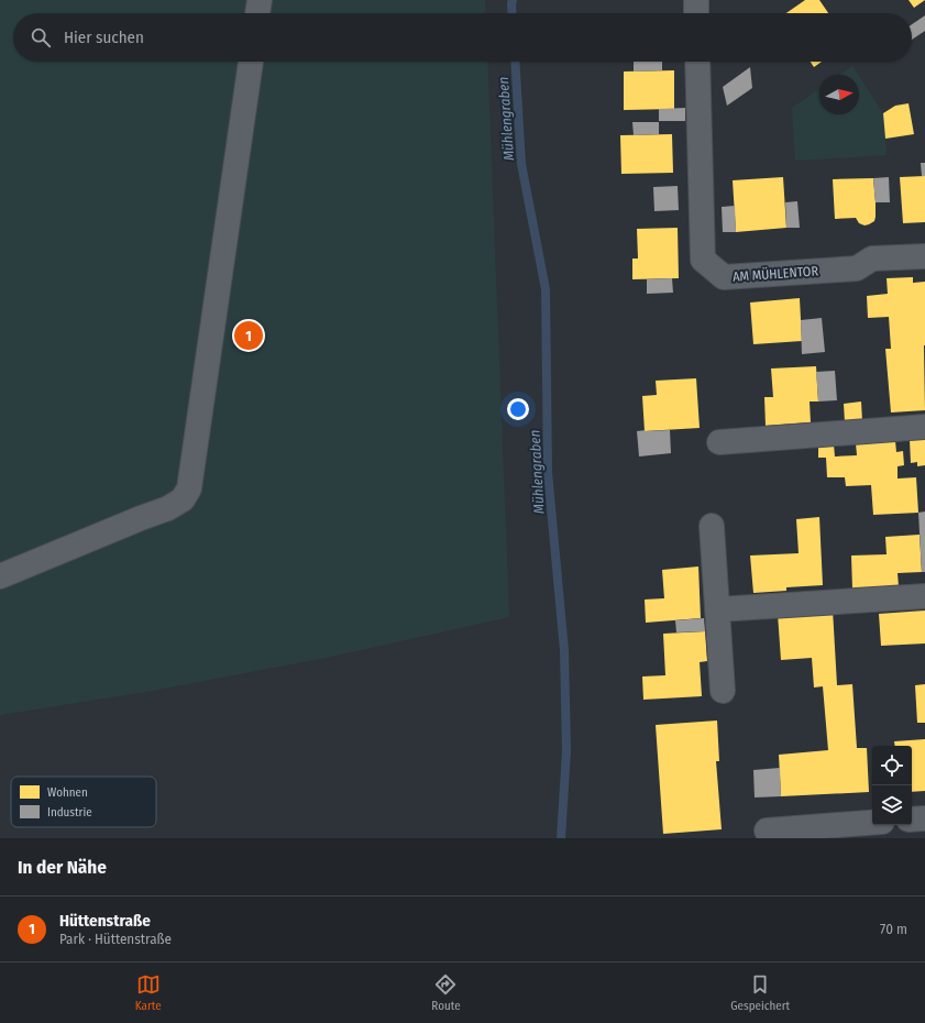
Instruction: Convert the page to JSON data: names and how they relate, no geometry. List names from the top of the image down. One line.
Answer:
{"streets":{"street":["AM MÜHLENTOR"]},"water":["Mühlengraben"],"legend":["Wohnen","Industrie"],"north":"right","page":{"search":"Hier suchen","pins":"1","heading":"In der Nähe","list":[{"mark":"1","name":"Hüttenstraße","note":"Park · Hüttenstraße","value":"70 m"}],"nav":["Karte","Route","Gespeichert"]}}
